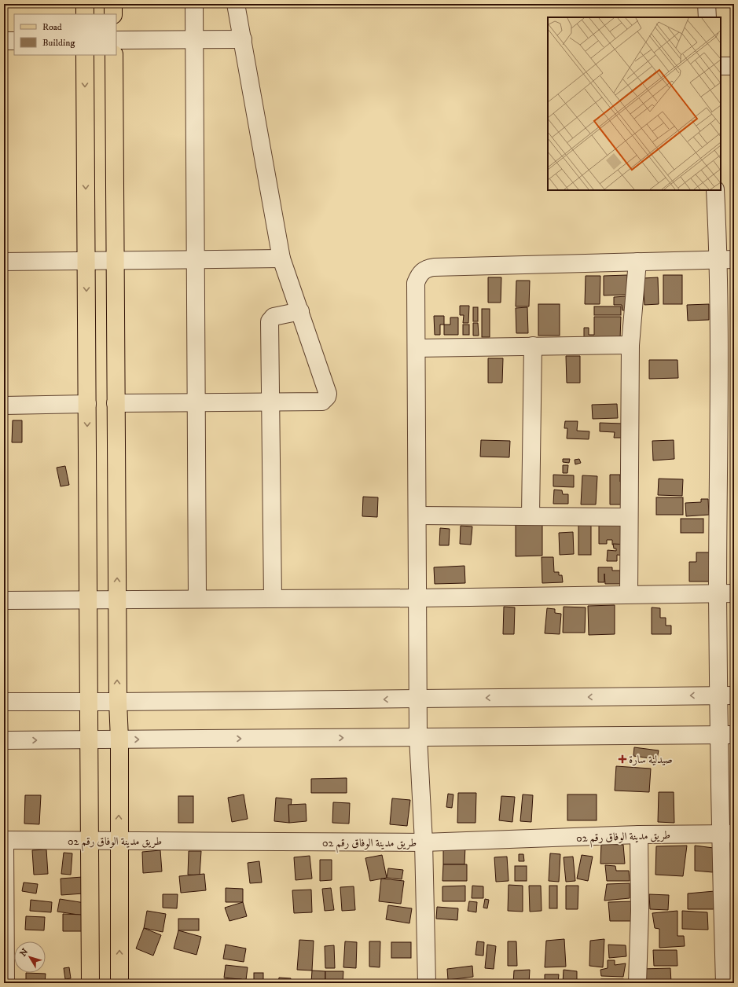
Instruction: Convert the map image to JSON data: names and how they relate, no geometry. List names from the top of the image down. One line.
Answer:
{"streets":{"street":["طريق مدينة الوفاق رقم 02"]},"places":{"health":["صيدلية سارة"]},"legend":["Road","Building"],"north":"top left"}
